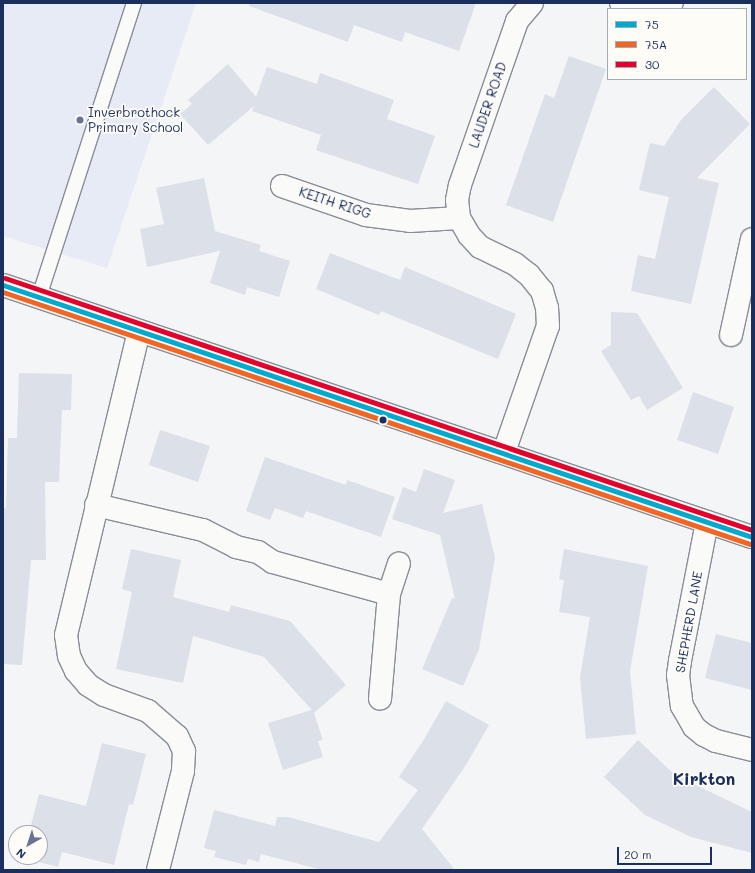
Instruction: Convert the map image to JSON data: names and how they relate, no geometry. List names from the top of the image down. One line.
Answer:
{"streets":{"street":["LAUDER ROAD","KEITH RIGG","SHEPHERD LANE"]},"crossings":[["LAUDER ROAD","KEITH RIGG"]],"districts":["Kirkton"],"places":["Inverbrothock Primary School"],"lines":["transit line 30","transit line 75","transit line 75A"],"legend":["75","75A","30"],"scale_bar":"20 m","north":"bottom left"}
